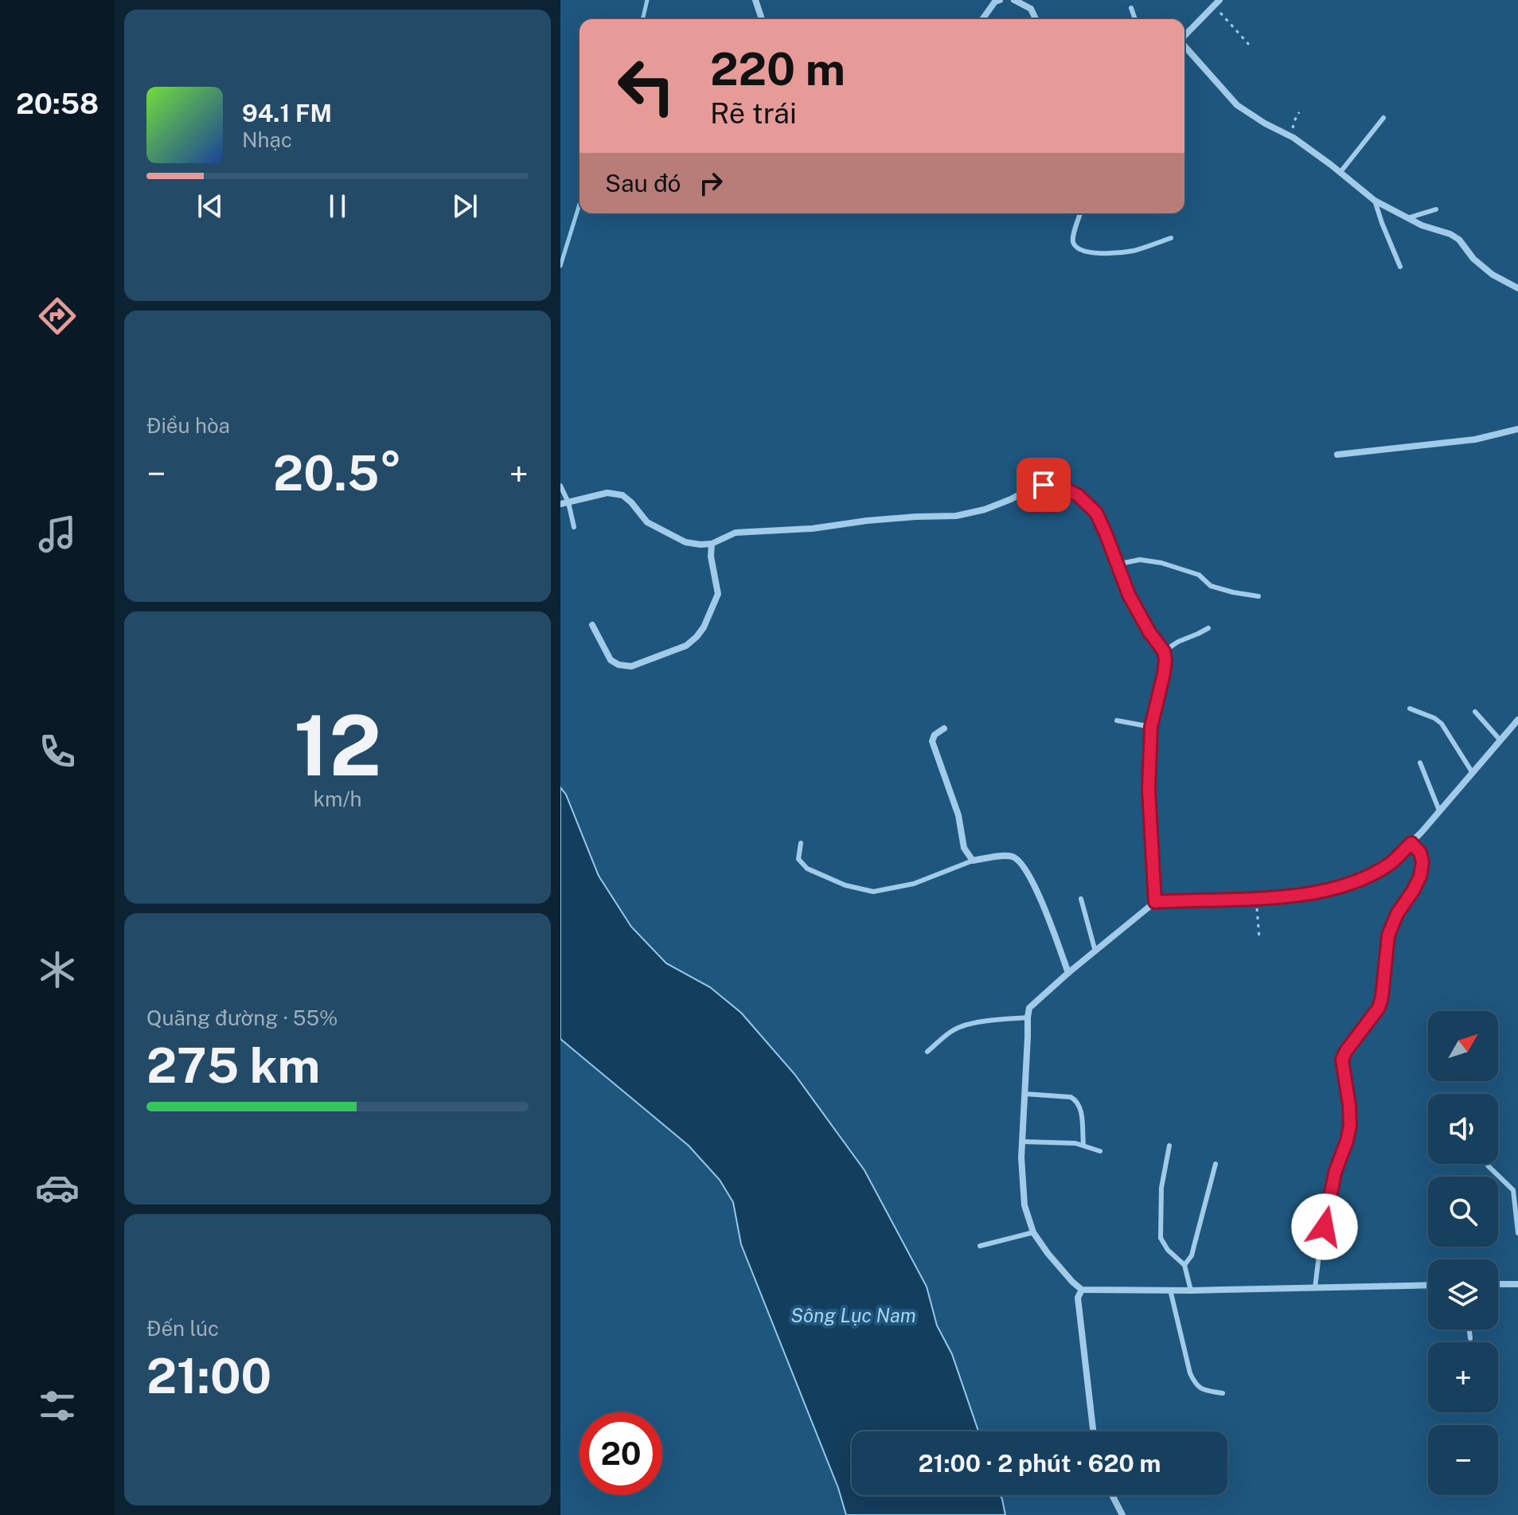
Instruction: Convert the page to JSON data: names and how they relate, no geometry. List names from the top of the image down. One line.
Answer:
{"water":["Sông Lục Nam"],"north":"top right","page":{"tabs":"20:58","turn":["220 m","Rẽ trái"],"song":["94.1 FM","Nhạc"],"then":"Sau đó","tile":["Điều hòa",["12","km/h"],["Quãng đường · 55%","275 km"],["Đến lúc","21:00"]],"heat":["−","20.5°","+"],"map_buttons":["+","−"],"limit":"20","trip":"21:00 · 2 phút · 620 m"}}
